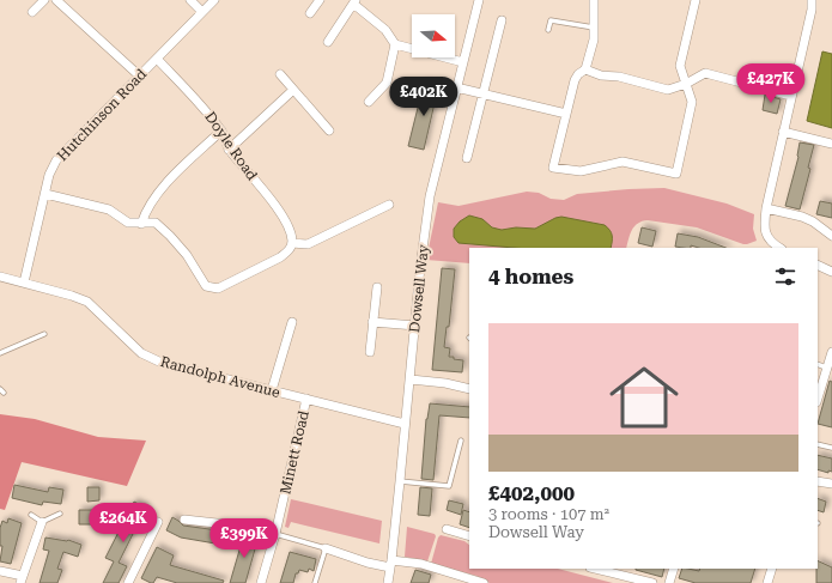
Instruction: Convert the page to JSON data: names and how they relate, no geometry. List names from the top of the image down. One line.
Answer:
{"streets":{"street":["Hutchinson Road","Doyle Road","Dowsell Way","Randolph Avenue","Minett Road"]},"crossings":[["Hutchinson Road","Doyle Road"],["Hutchinson Road","Randolph Avenue"],["Dowsell Way","Randolph Avenue"],["Randolph Avenue","Minett Road"]],"north":"right","page":{"price":["£427K","£402K","£264K","£399K"],"heading":"4 homes","list":[{"name":"£402,000","note":"3 rooms · 107 m² · Dowsell Way"}]}}
